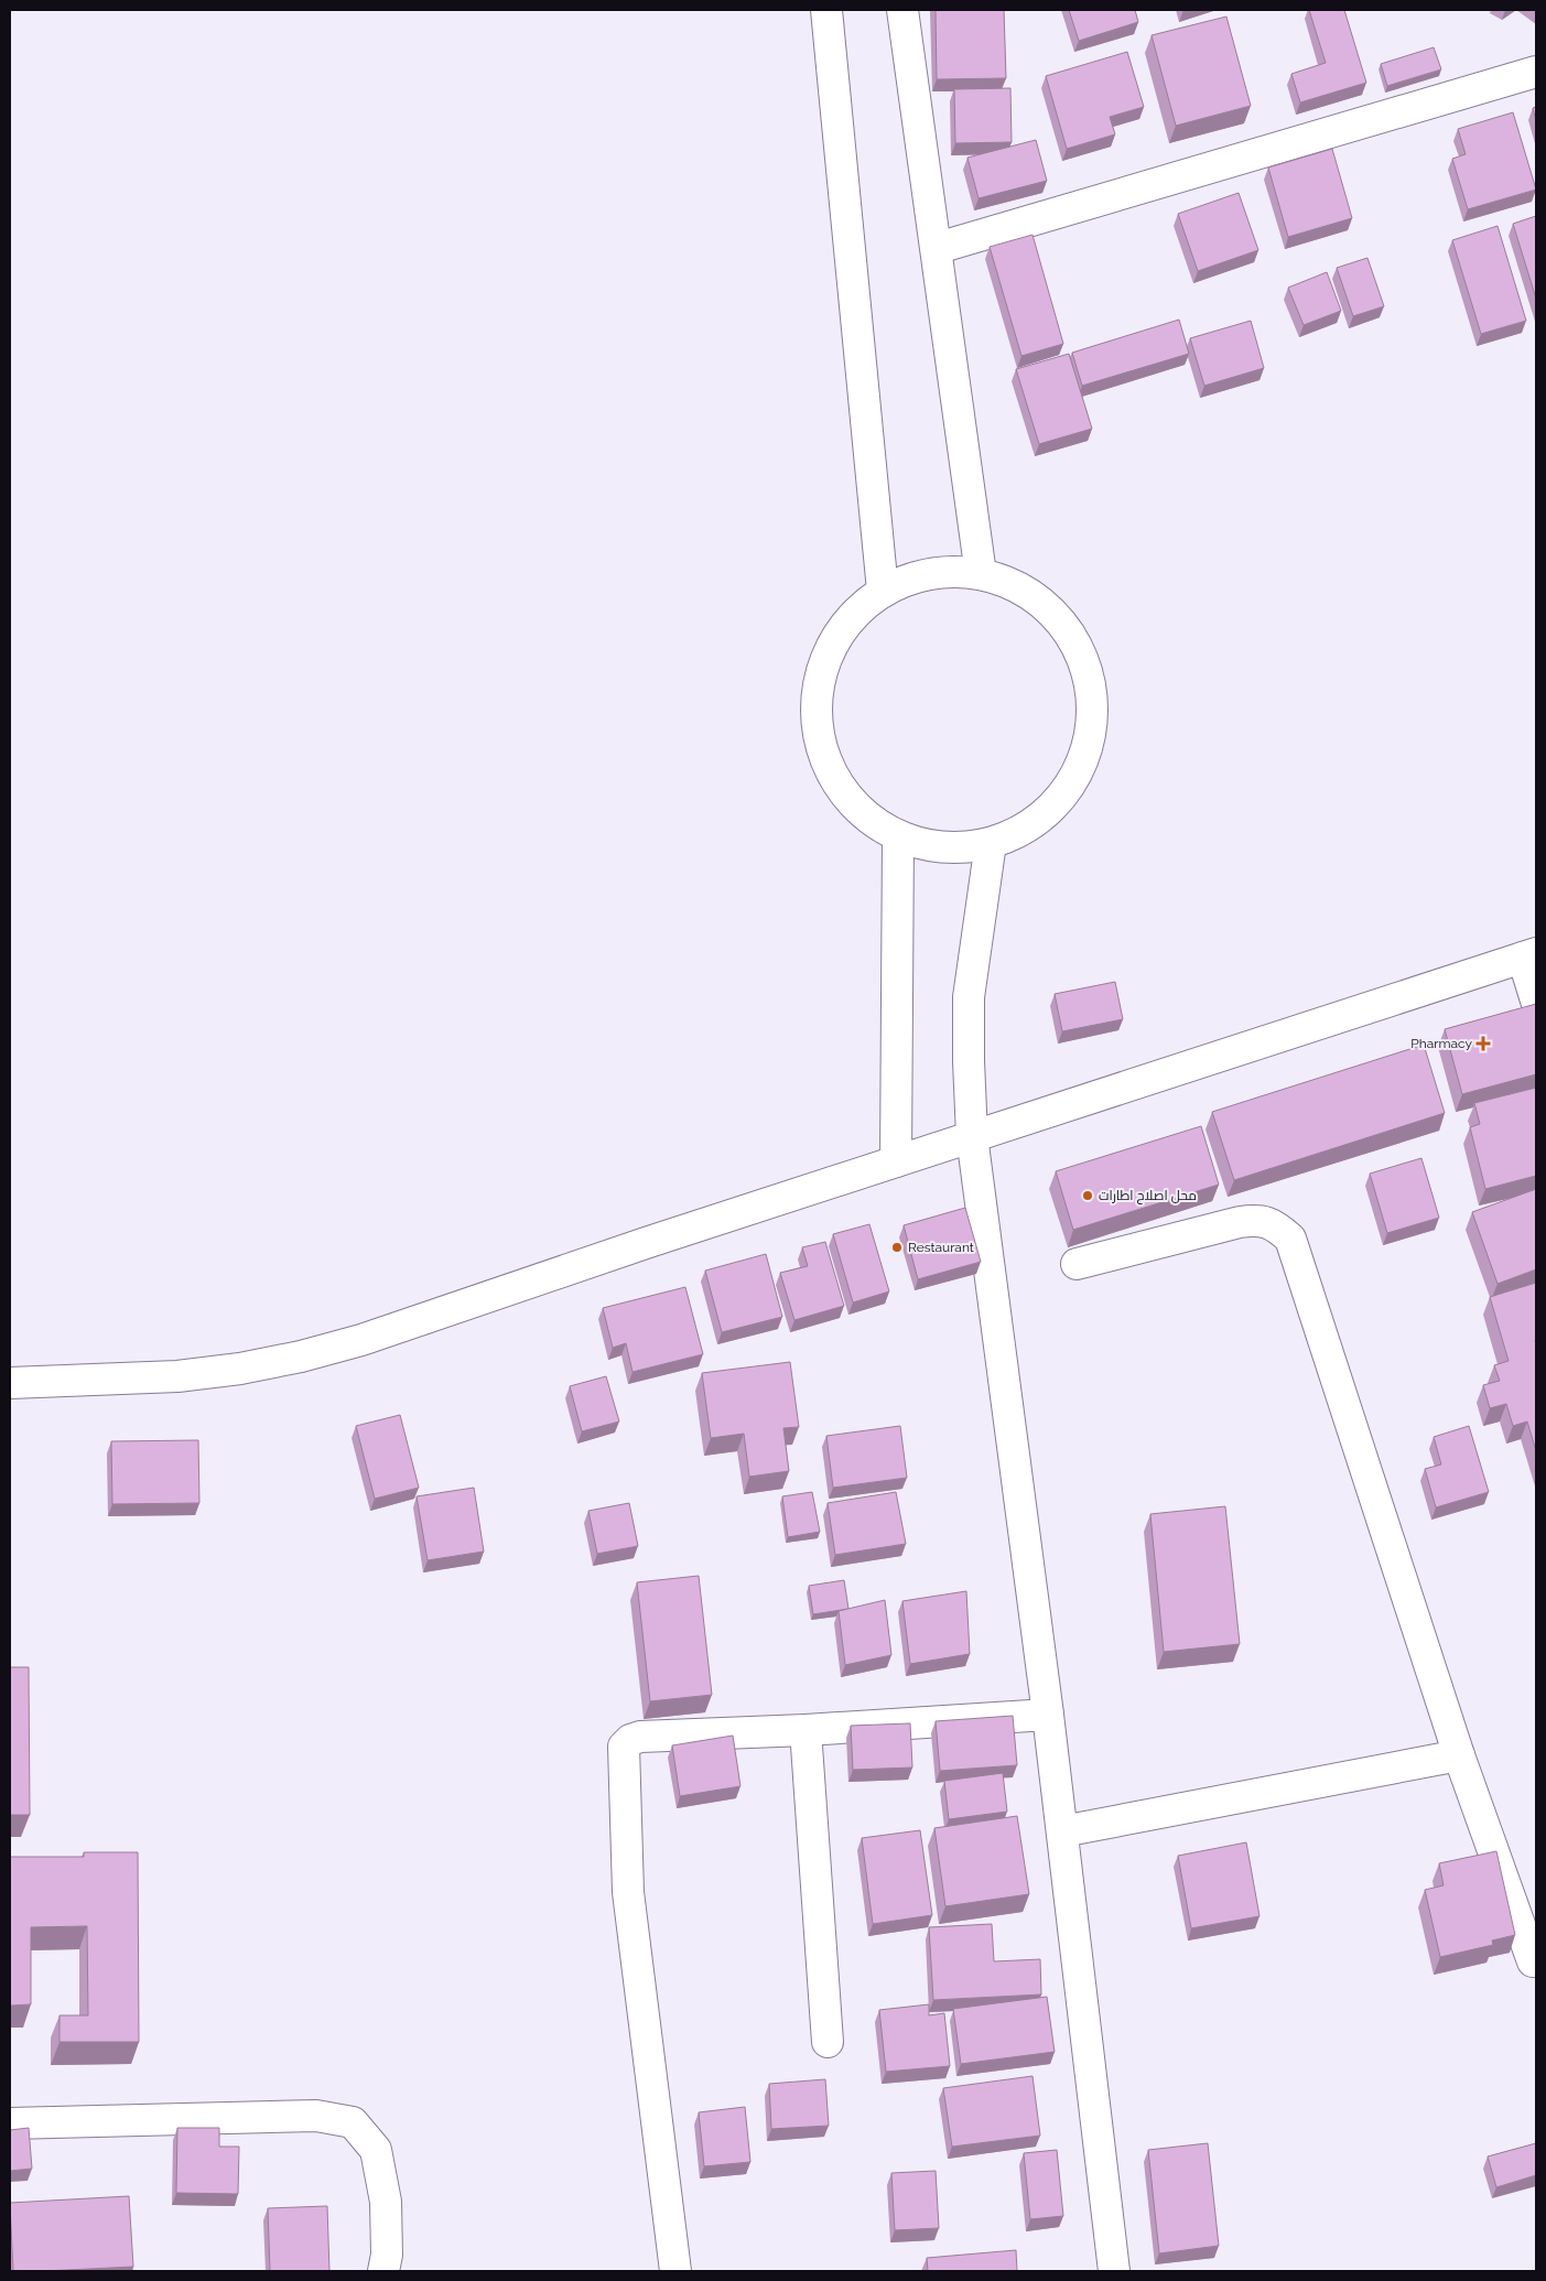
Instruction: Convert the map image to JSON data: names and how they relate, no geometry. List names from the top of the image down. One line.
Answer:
{"places":{"health":["Pharmacy"],"other":["محل اصلاح اطارات","Restaurant"]}}
